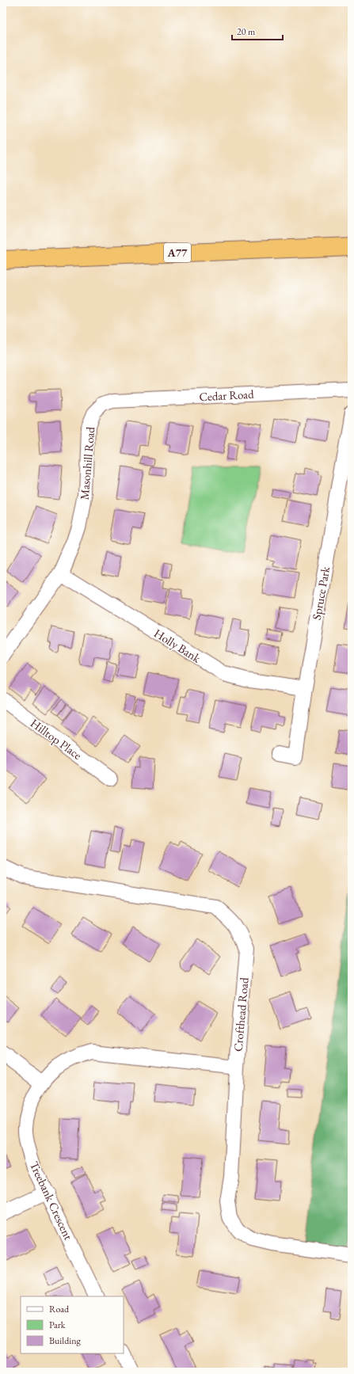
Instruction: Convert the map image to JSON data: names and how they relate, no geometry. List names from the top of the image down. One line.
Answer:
{"streets":{"highway":["A77"],"street":["Cedar Road","Masonhill Road","Spruce Park","Holly Bank","Hilltop Place","Crofthead Road","Treebank Crescent"]},"crossings":[["Cedar Road","Masonhill Road"],["Masonhill Road","Holly Bank"],["Spruce Park","Holly Bank"],["Crofthead Road","Treebank Crescent"]],"legend":["Road","Park","Building"],"scale_bar":"20 m"}
